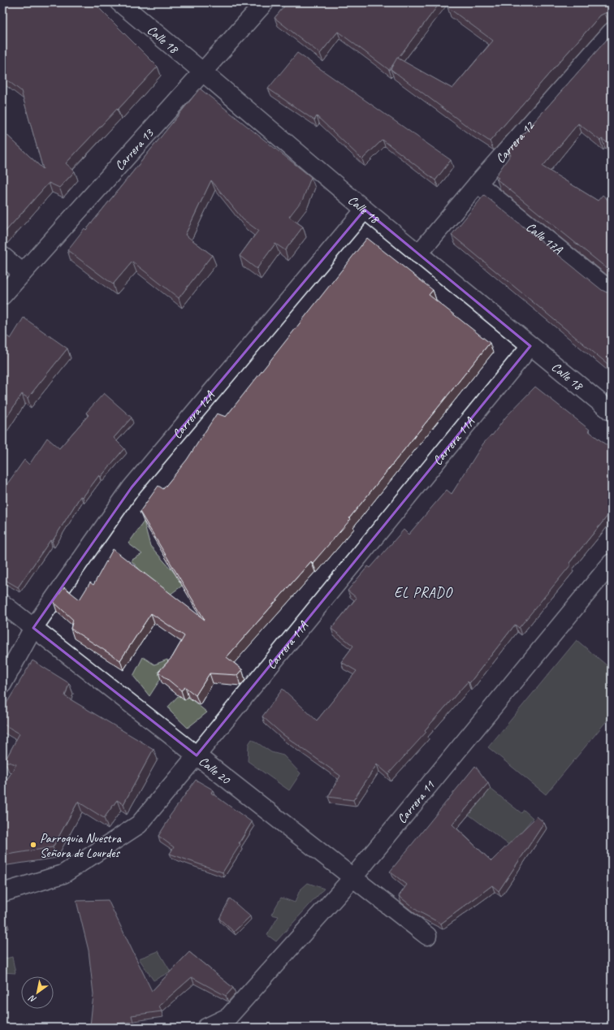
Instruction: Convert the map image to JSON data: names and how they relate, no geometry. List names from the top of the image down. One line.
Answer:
{"streets":{"street":["Calle 18","Carrera 12","Carrera 13","Calle 17A","Carrera 12A","Carrera 11A","Calle 20","Carrera 11"]},"crossings":[["Calle 18","Carrera 12"],["Calle 18","Carrera 13"],["Calle 18","Carrera 12A"],["Calle 18","Carrera 11A"],["Carrera 12","Calle 17A"],["Carrera 12A","Calle 20"],["Carrera 11A","Calle 20"],["Calle 20","Carrera 11"]],"districts":["EL PRADO"],"places":["Parroquia Nuestra Señora de Lourdes"],"north":"bottom left"}
